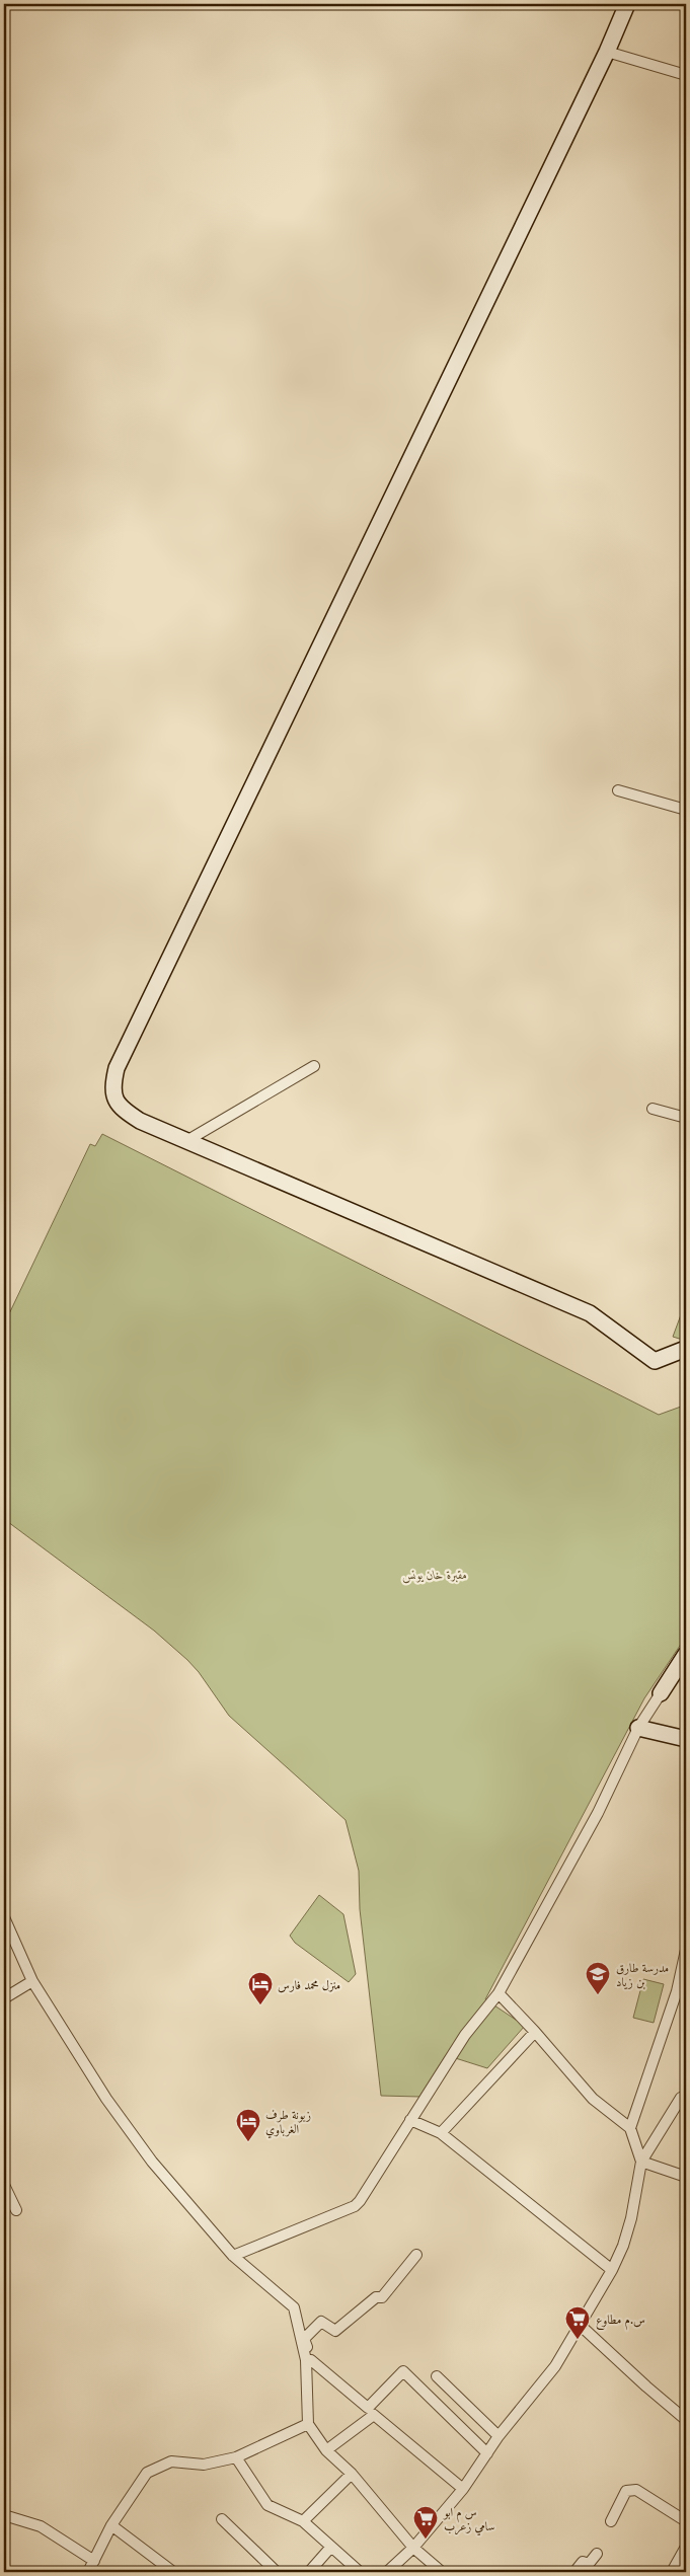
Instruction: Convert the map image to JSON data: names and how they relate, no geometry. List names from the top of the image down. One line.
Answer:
{"parks":["مقبرة خان يونس"],"places":{"school or university":["مدرسة طارق بن زياد"],"hotel":["منزل محمد فارس","زبونة طرف الغرباوي"],"supermarket":["س.م مطاوع","س م ابو سامي زعرب"]}}
